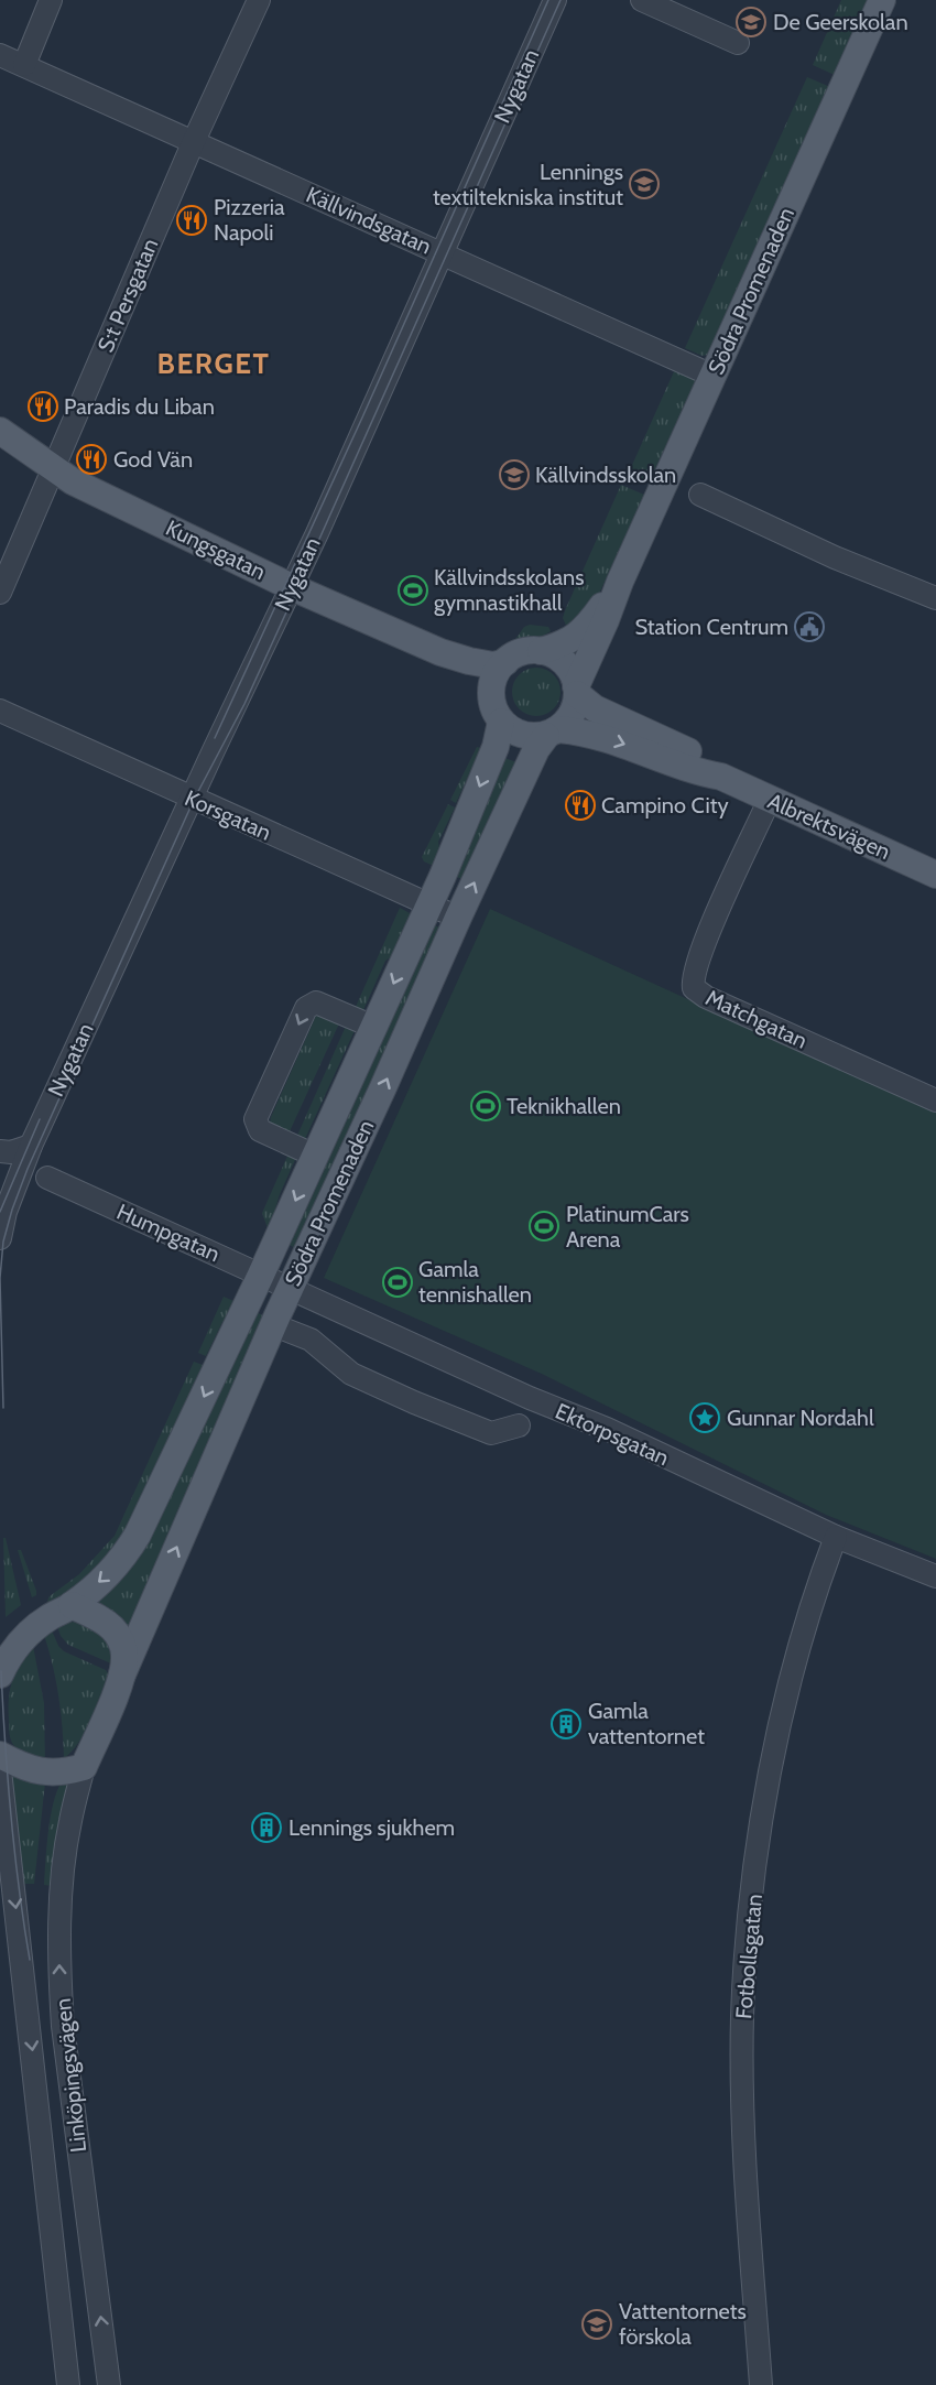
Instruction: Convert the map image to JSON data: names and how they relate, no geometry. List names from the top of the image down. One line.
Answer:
{"streets":{"main road":["Södra Promenaden","Kungsgatan","Albrektsvägen"],"street":["Nygatan","Källvindsgatan","S:t Persgatan","Korsgatan","Matchgatan","Humpgatan","Ektorpsgatan","Fotbollsgatan","Linköpingsvägen"]},"crossings":[["Nygatan","Källvindsgatan"],["Nygatan","Kungsgatan"],["Nygatan","Korsgatan"],["Källvindsgatan","Södra Promenaden"],["Källvindsgatan","S:t Persgatan"],["Södra Promenaden","Kungsgatan"],["Södra Promenaden","Korsgatan"],["Södra Promenaden","Albrektsvägen"],["Södra Promenaden","Humpgatan"],["Södra Promenaden","Ektorpsgatan"],["Södra Promenaden","Linköpingsvägen"],["S:t Persgatan","Kungsgatan"],["Kungsgatan","Albrektsvägen"],["Albrektsvägen","Matchgatan"],["Humpgatan","Ektorpsgatan"],["Ektorpsgatan","Fotbollsgatan"]],"districts":["BERGET"],"places":{"school or university":["De Geerskolan","Lennings textiltekniska institut","Källvindsskolan","Vattentornets förskola"],"restaurant":["Pizzeria Napoli","Paradis du Liban","God Vän","Campino City"],"sports":["Källvindsskolans gymnastikhall","Teknikhallen","PlatinumCars Arena","Gamla tennishallen"],"public building":["Station Centrum"],"place":["Gunnar Nordahl"],"building":["Gamla vattentornet","Lennings sjukhem"]}}
